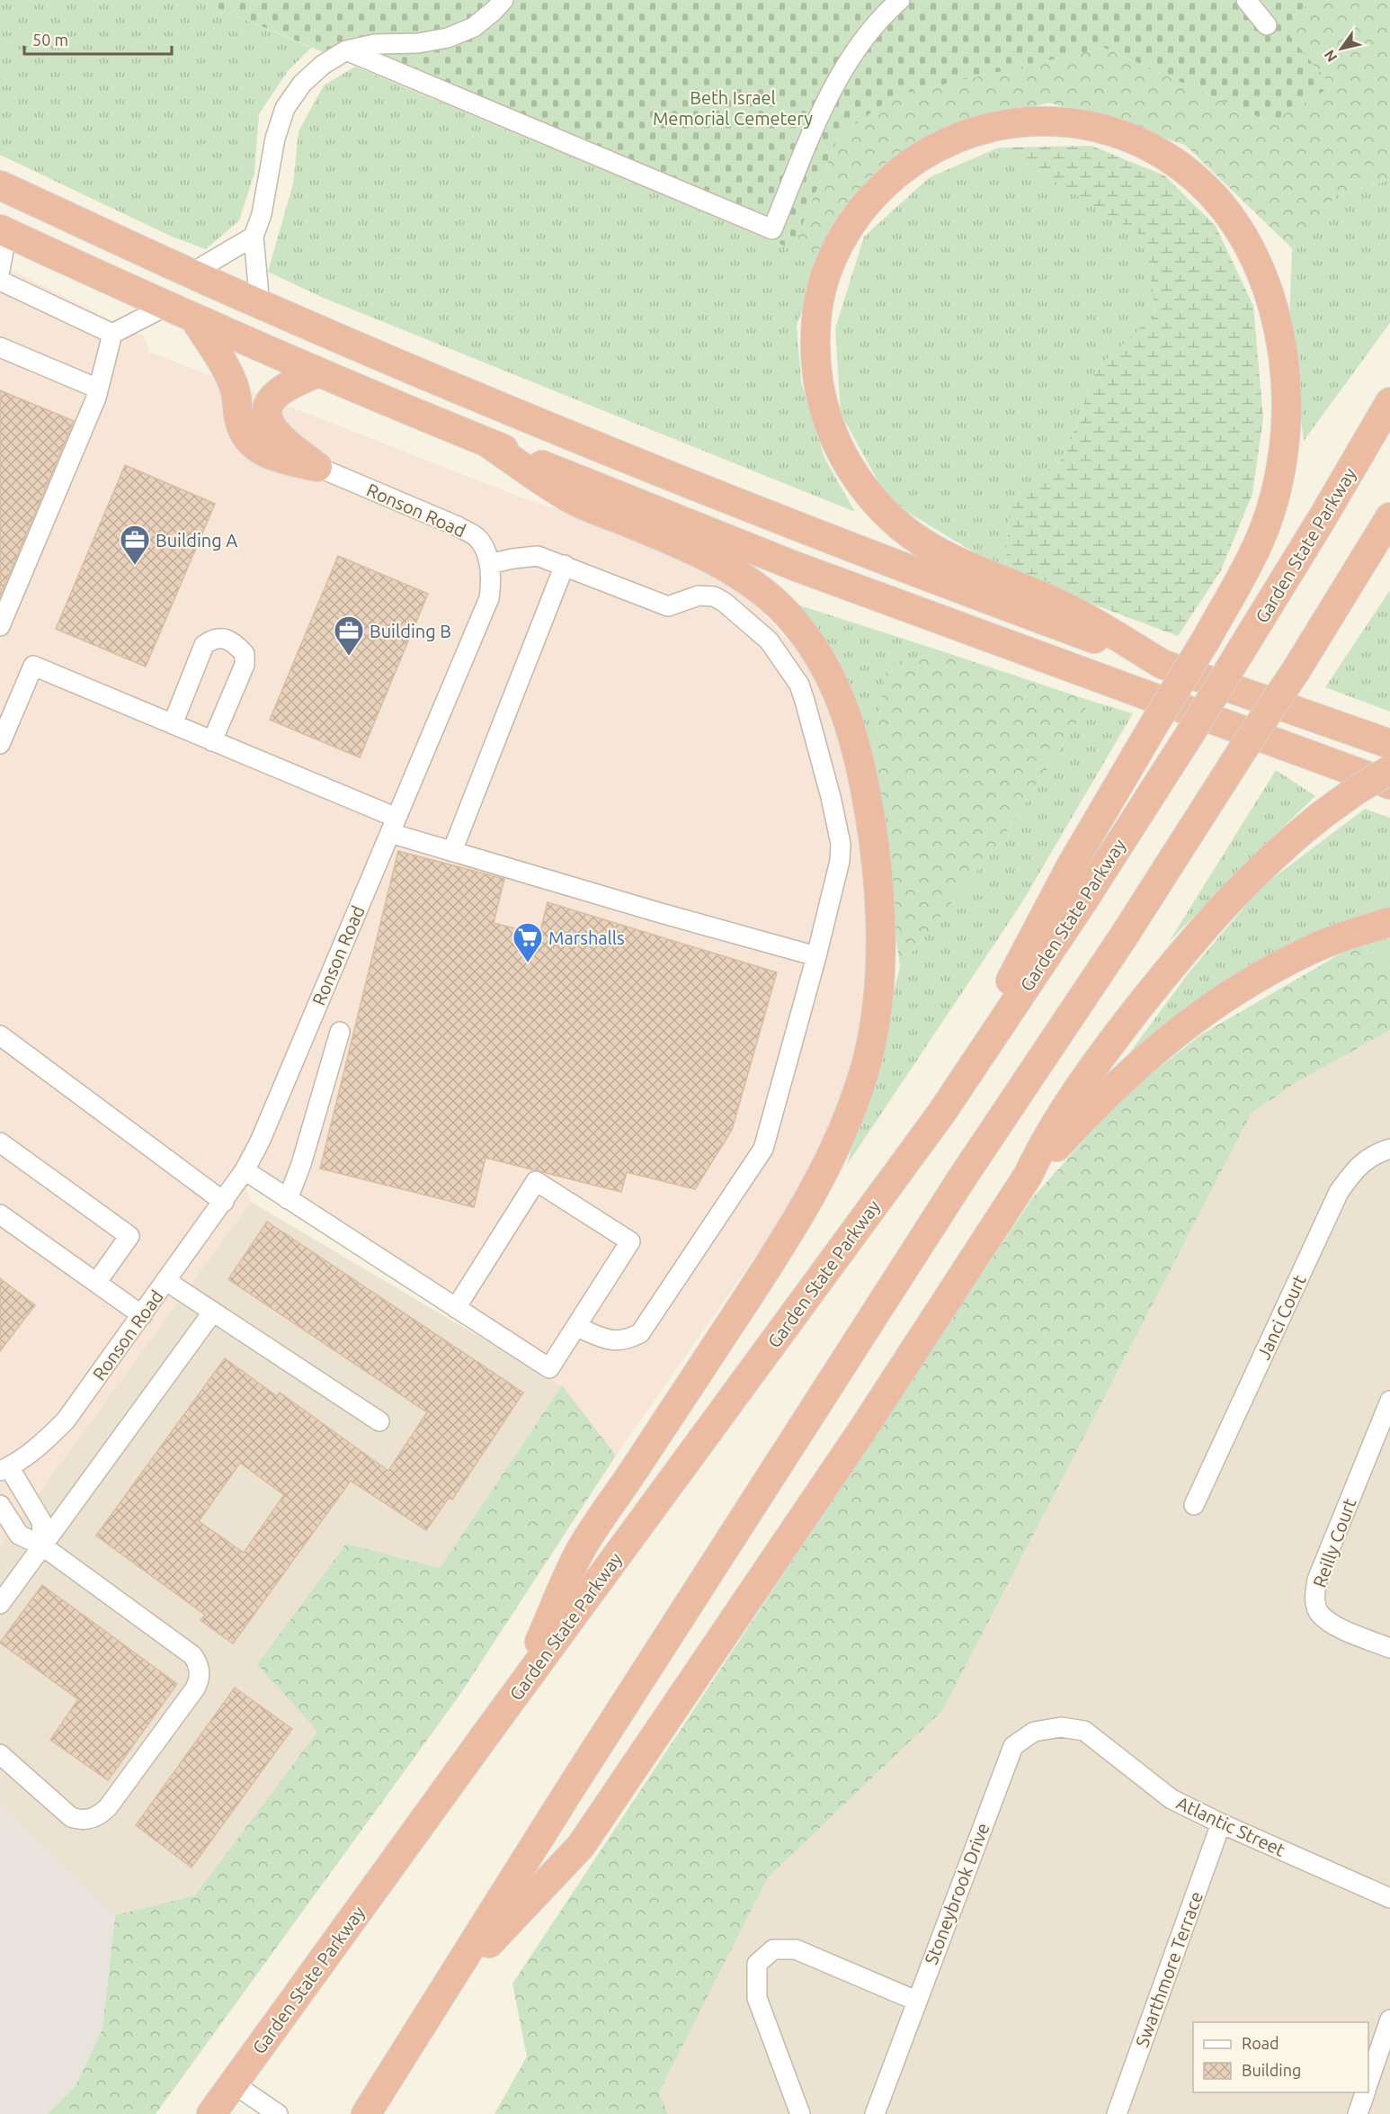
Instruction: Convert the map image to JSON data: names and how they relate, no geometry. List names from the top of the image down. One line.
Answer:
{"streets":{"highway":["Garden State Parkway"],"street":["Ronson Road","Janci Court","Reilly Court","Atlantic Street","Stoneybrook Drive","Swarthmore Terrace"]},"crossings":[["Atlantic Street","Stoneybrook Drive"],["Atlantic Street","Swarthmore Terrace"]],"parks":["Beth Israel Memorial Cemetery"],"places":{"office":["Building A","Building B"],"supermarket":["Marshalls"]},"legend":["Road","Building"],"scale_bar":"50 m","north":"bottom left"}
